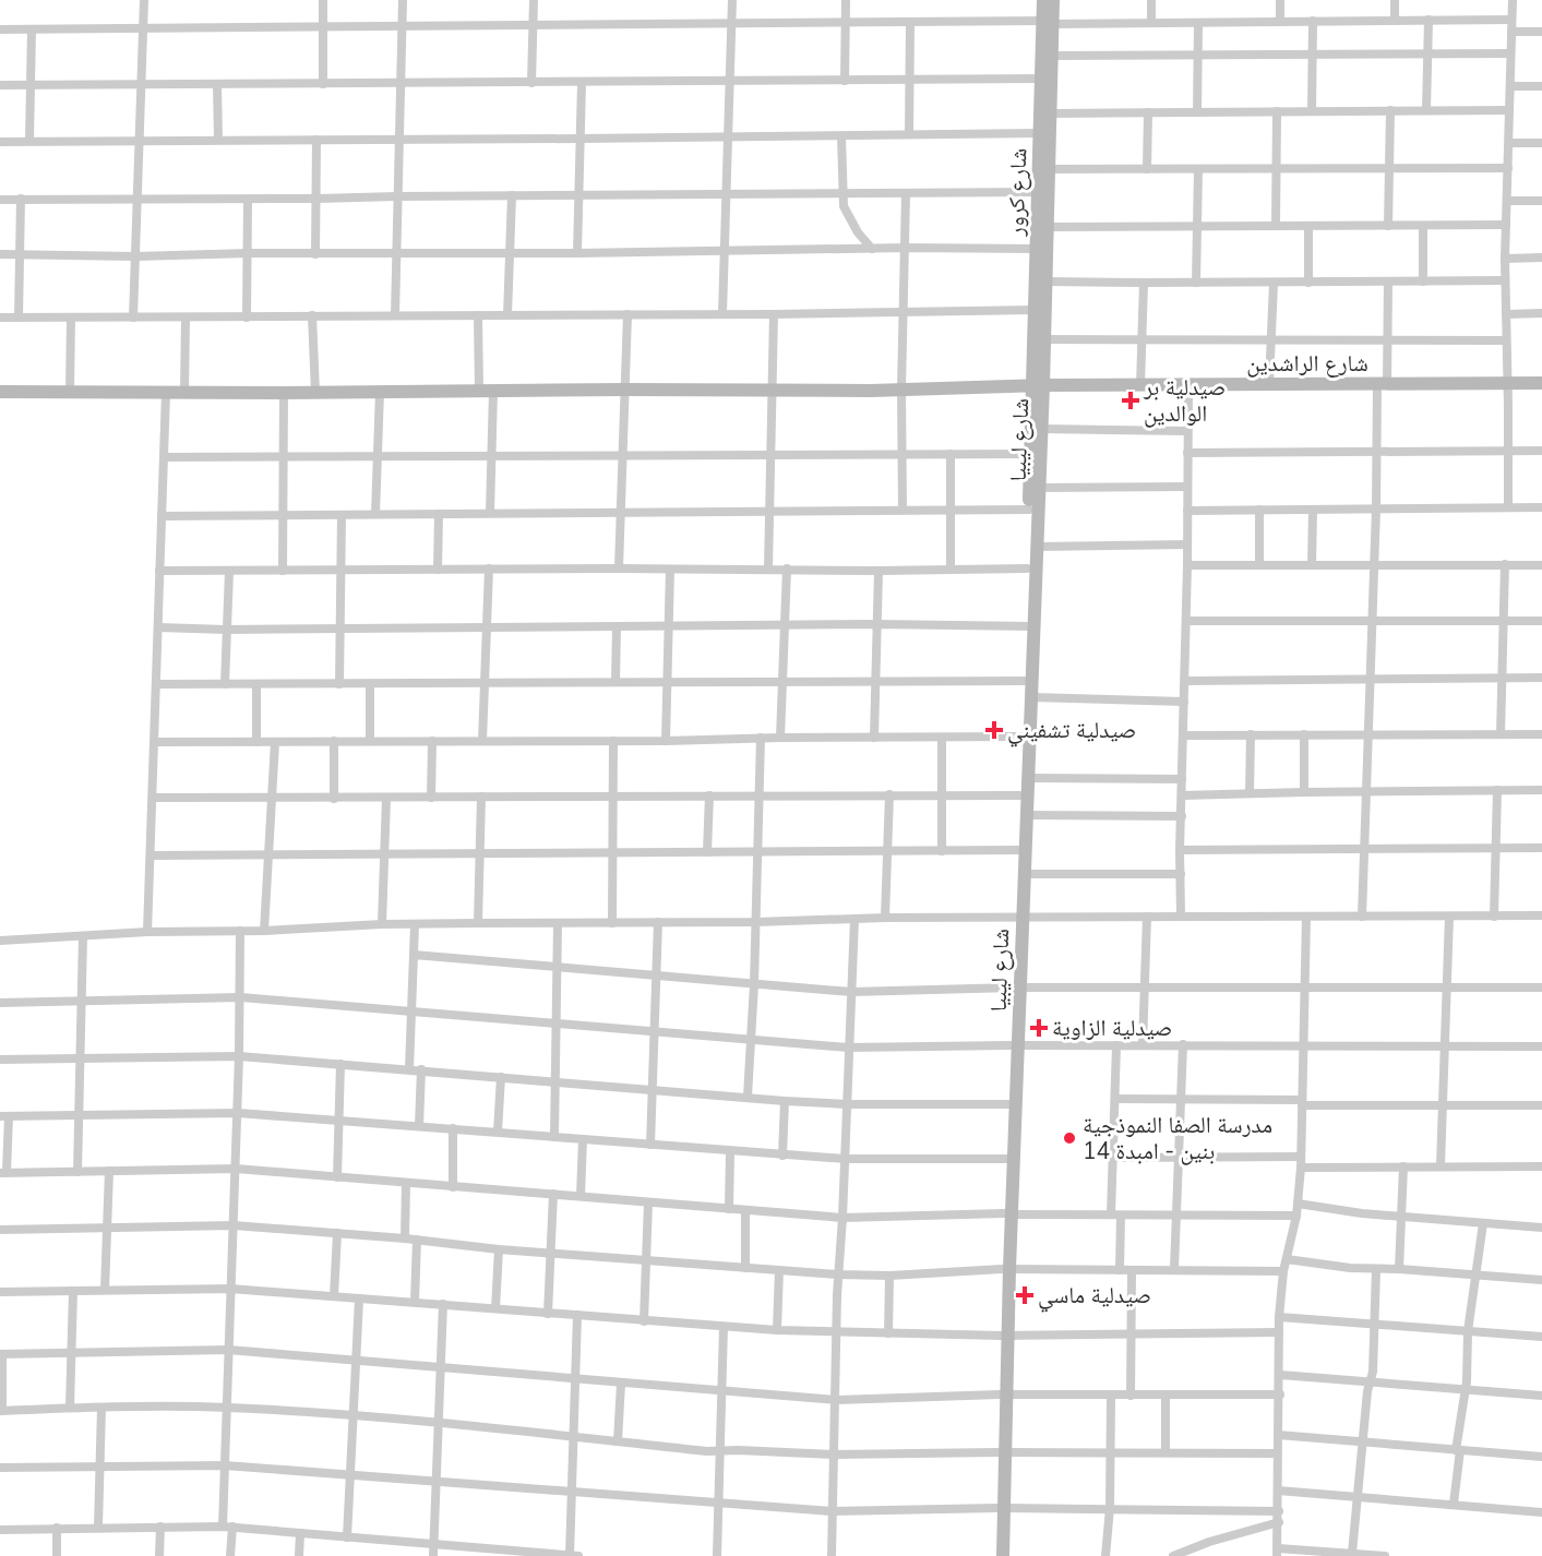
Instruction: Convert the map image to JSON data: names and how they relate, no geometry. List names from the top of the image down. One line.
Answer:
{"streets":{"main road":["شارع كرور","شارع الراشدين","شارع ليبيا"]},"crossings":[["شارع كرور","شارع الراشدين"],["شارع كرور","شارع ليبيا"],["شارع الراشدين","شارع ليبيا"]],"places":{"health":["صيدلية بر الوالدين","صيدلية تشفيني","صيدلية الزاوية","صيدلية ماسي"],"other":["مدرسة الصفا النموذجية بنين - امبدة 14"]}}
